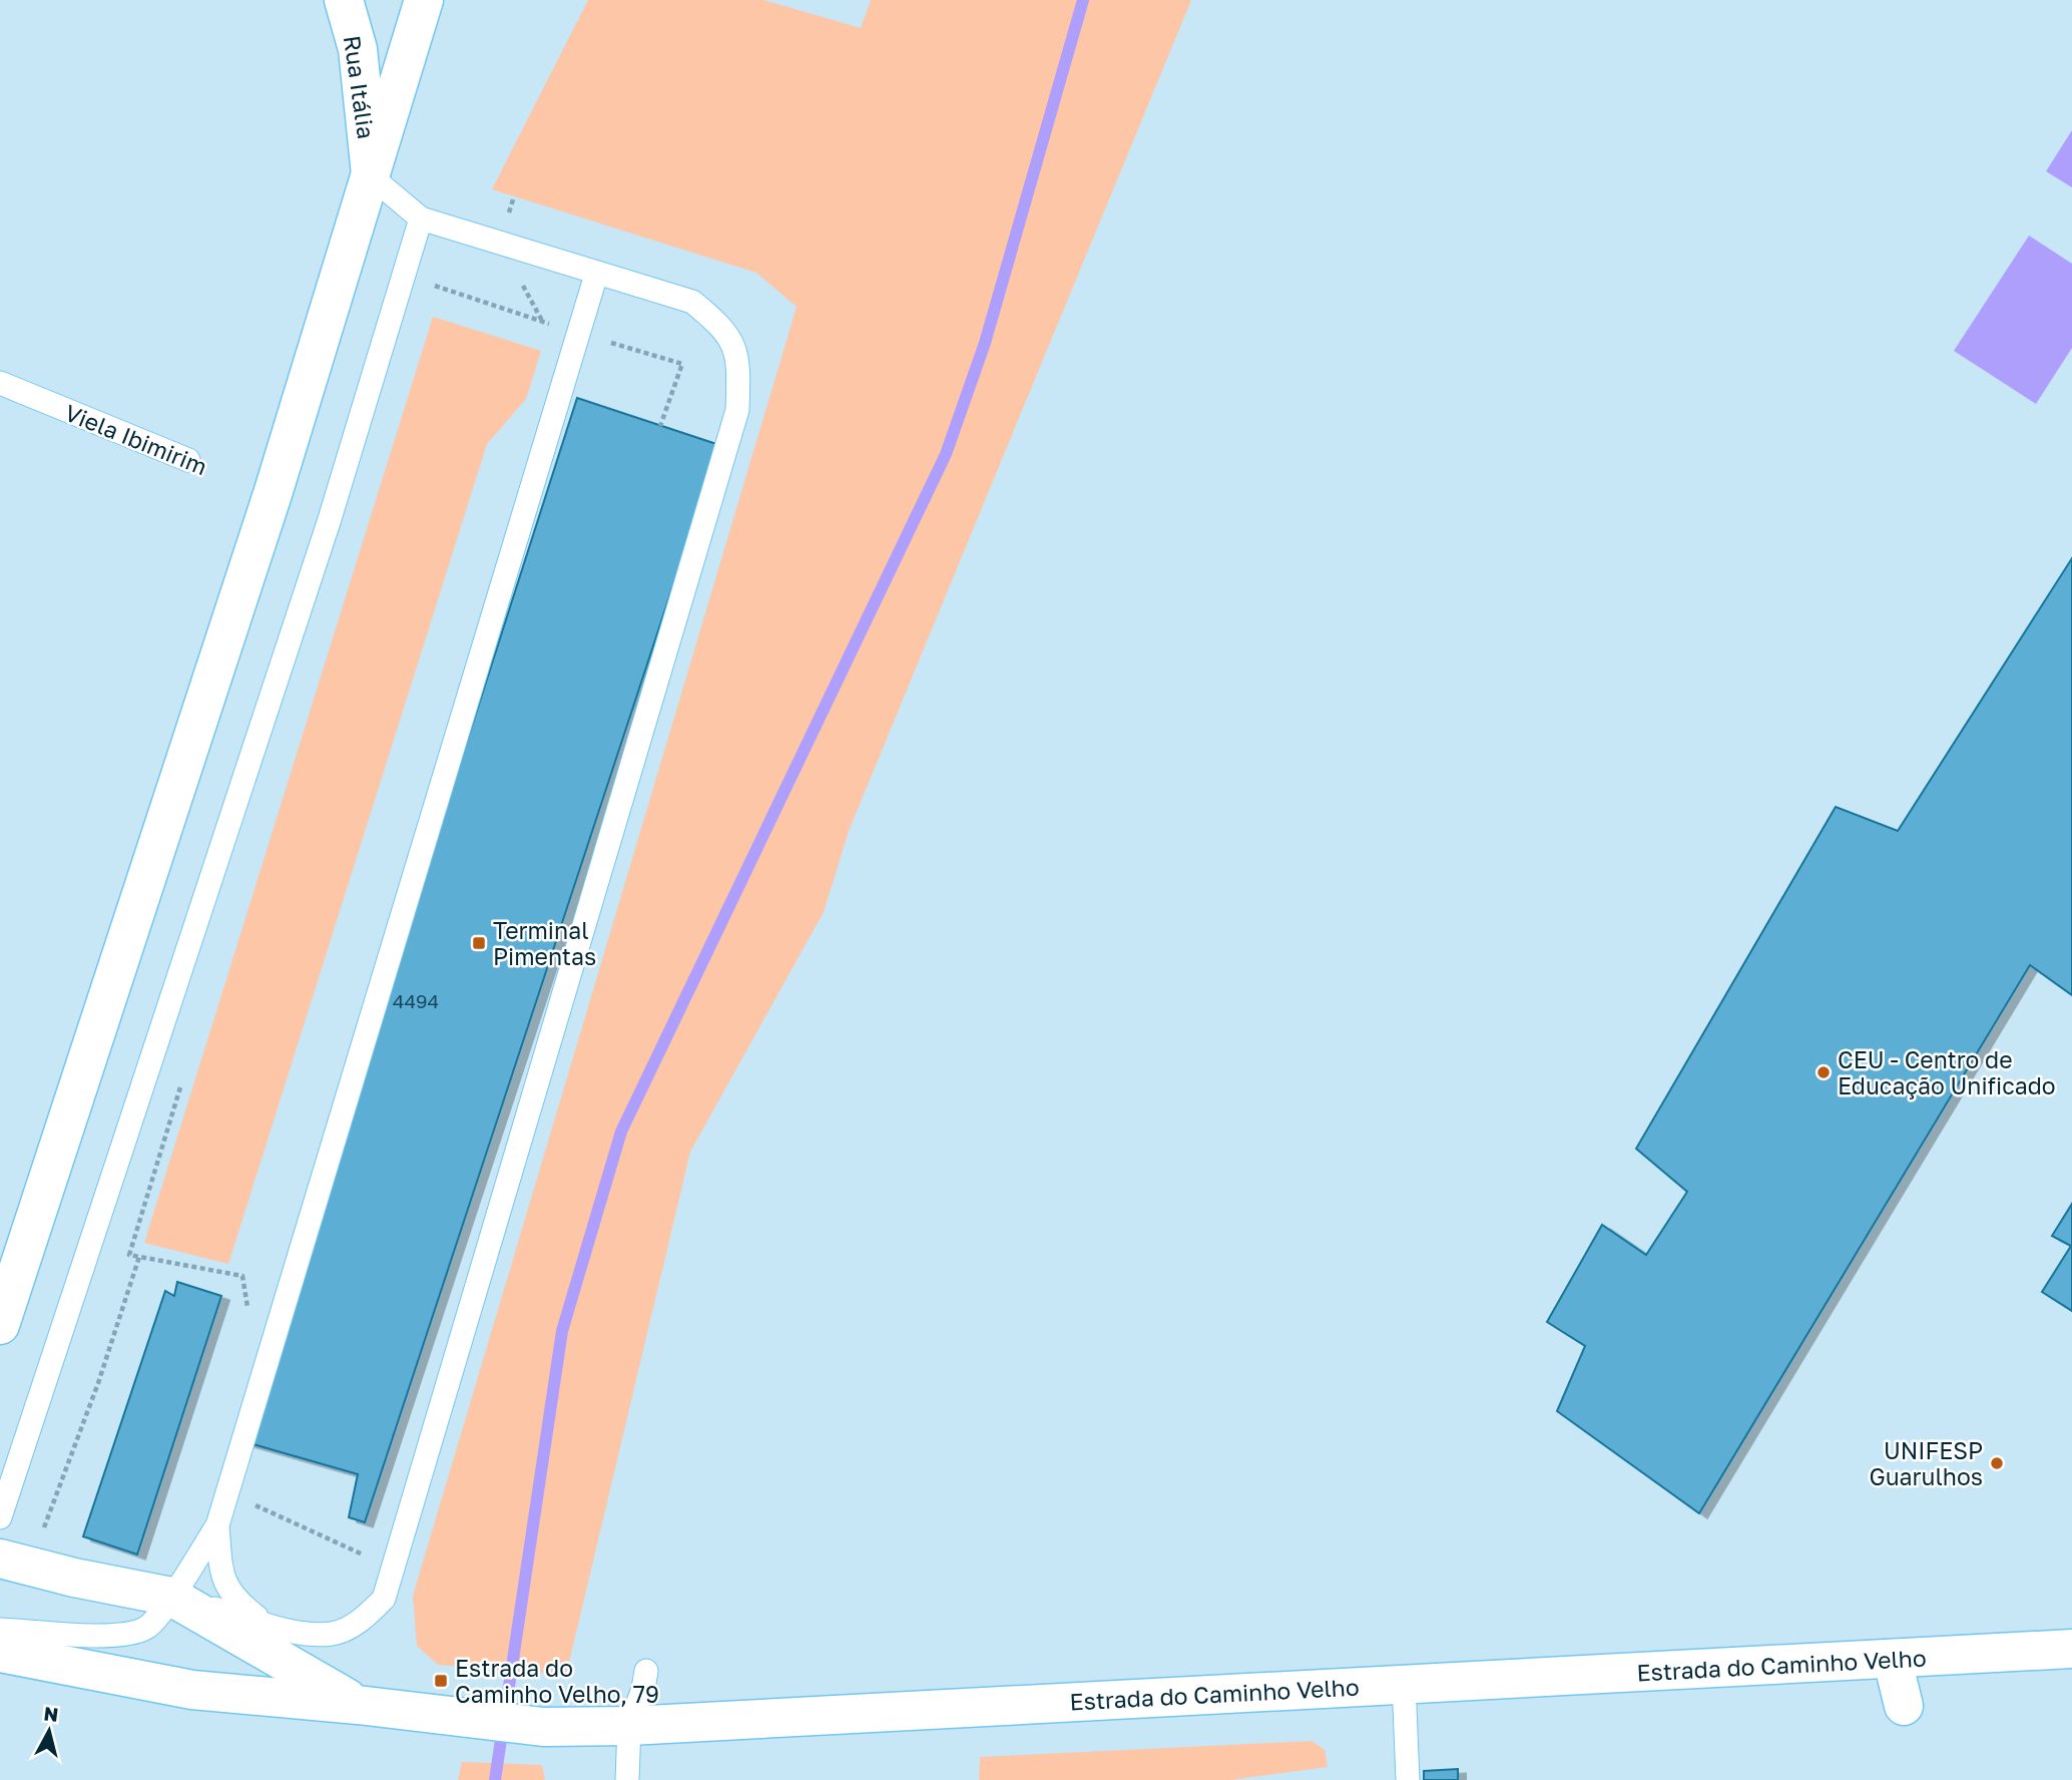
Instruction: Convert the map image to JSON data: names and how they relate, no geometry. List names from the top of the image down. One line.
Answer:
{"streets":{"street":["Rua Itália","Estrada do Caminho Velho"],"lane":["Viela Ibimirim"]},"places":{"transit":["Terminal Pimentas","Estrada do Caminho Velho, 79"],"other":["CEU - Centro de Educação Unificado","UNIFESP Guarulhos"]},"house_numbers":["4494"],"north":"top"}
